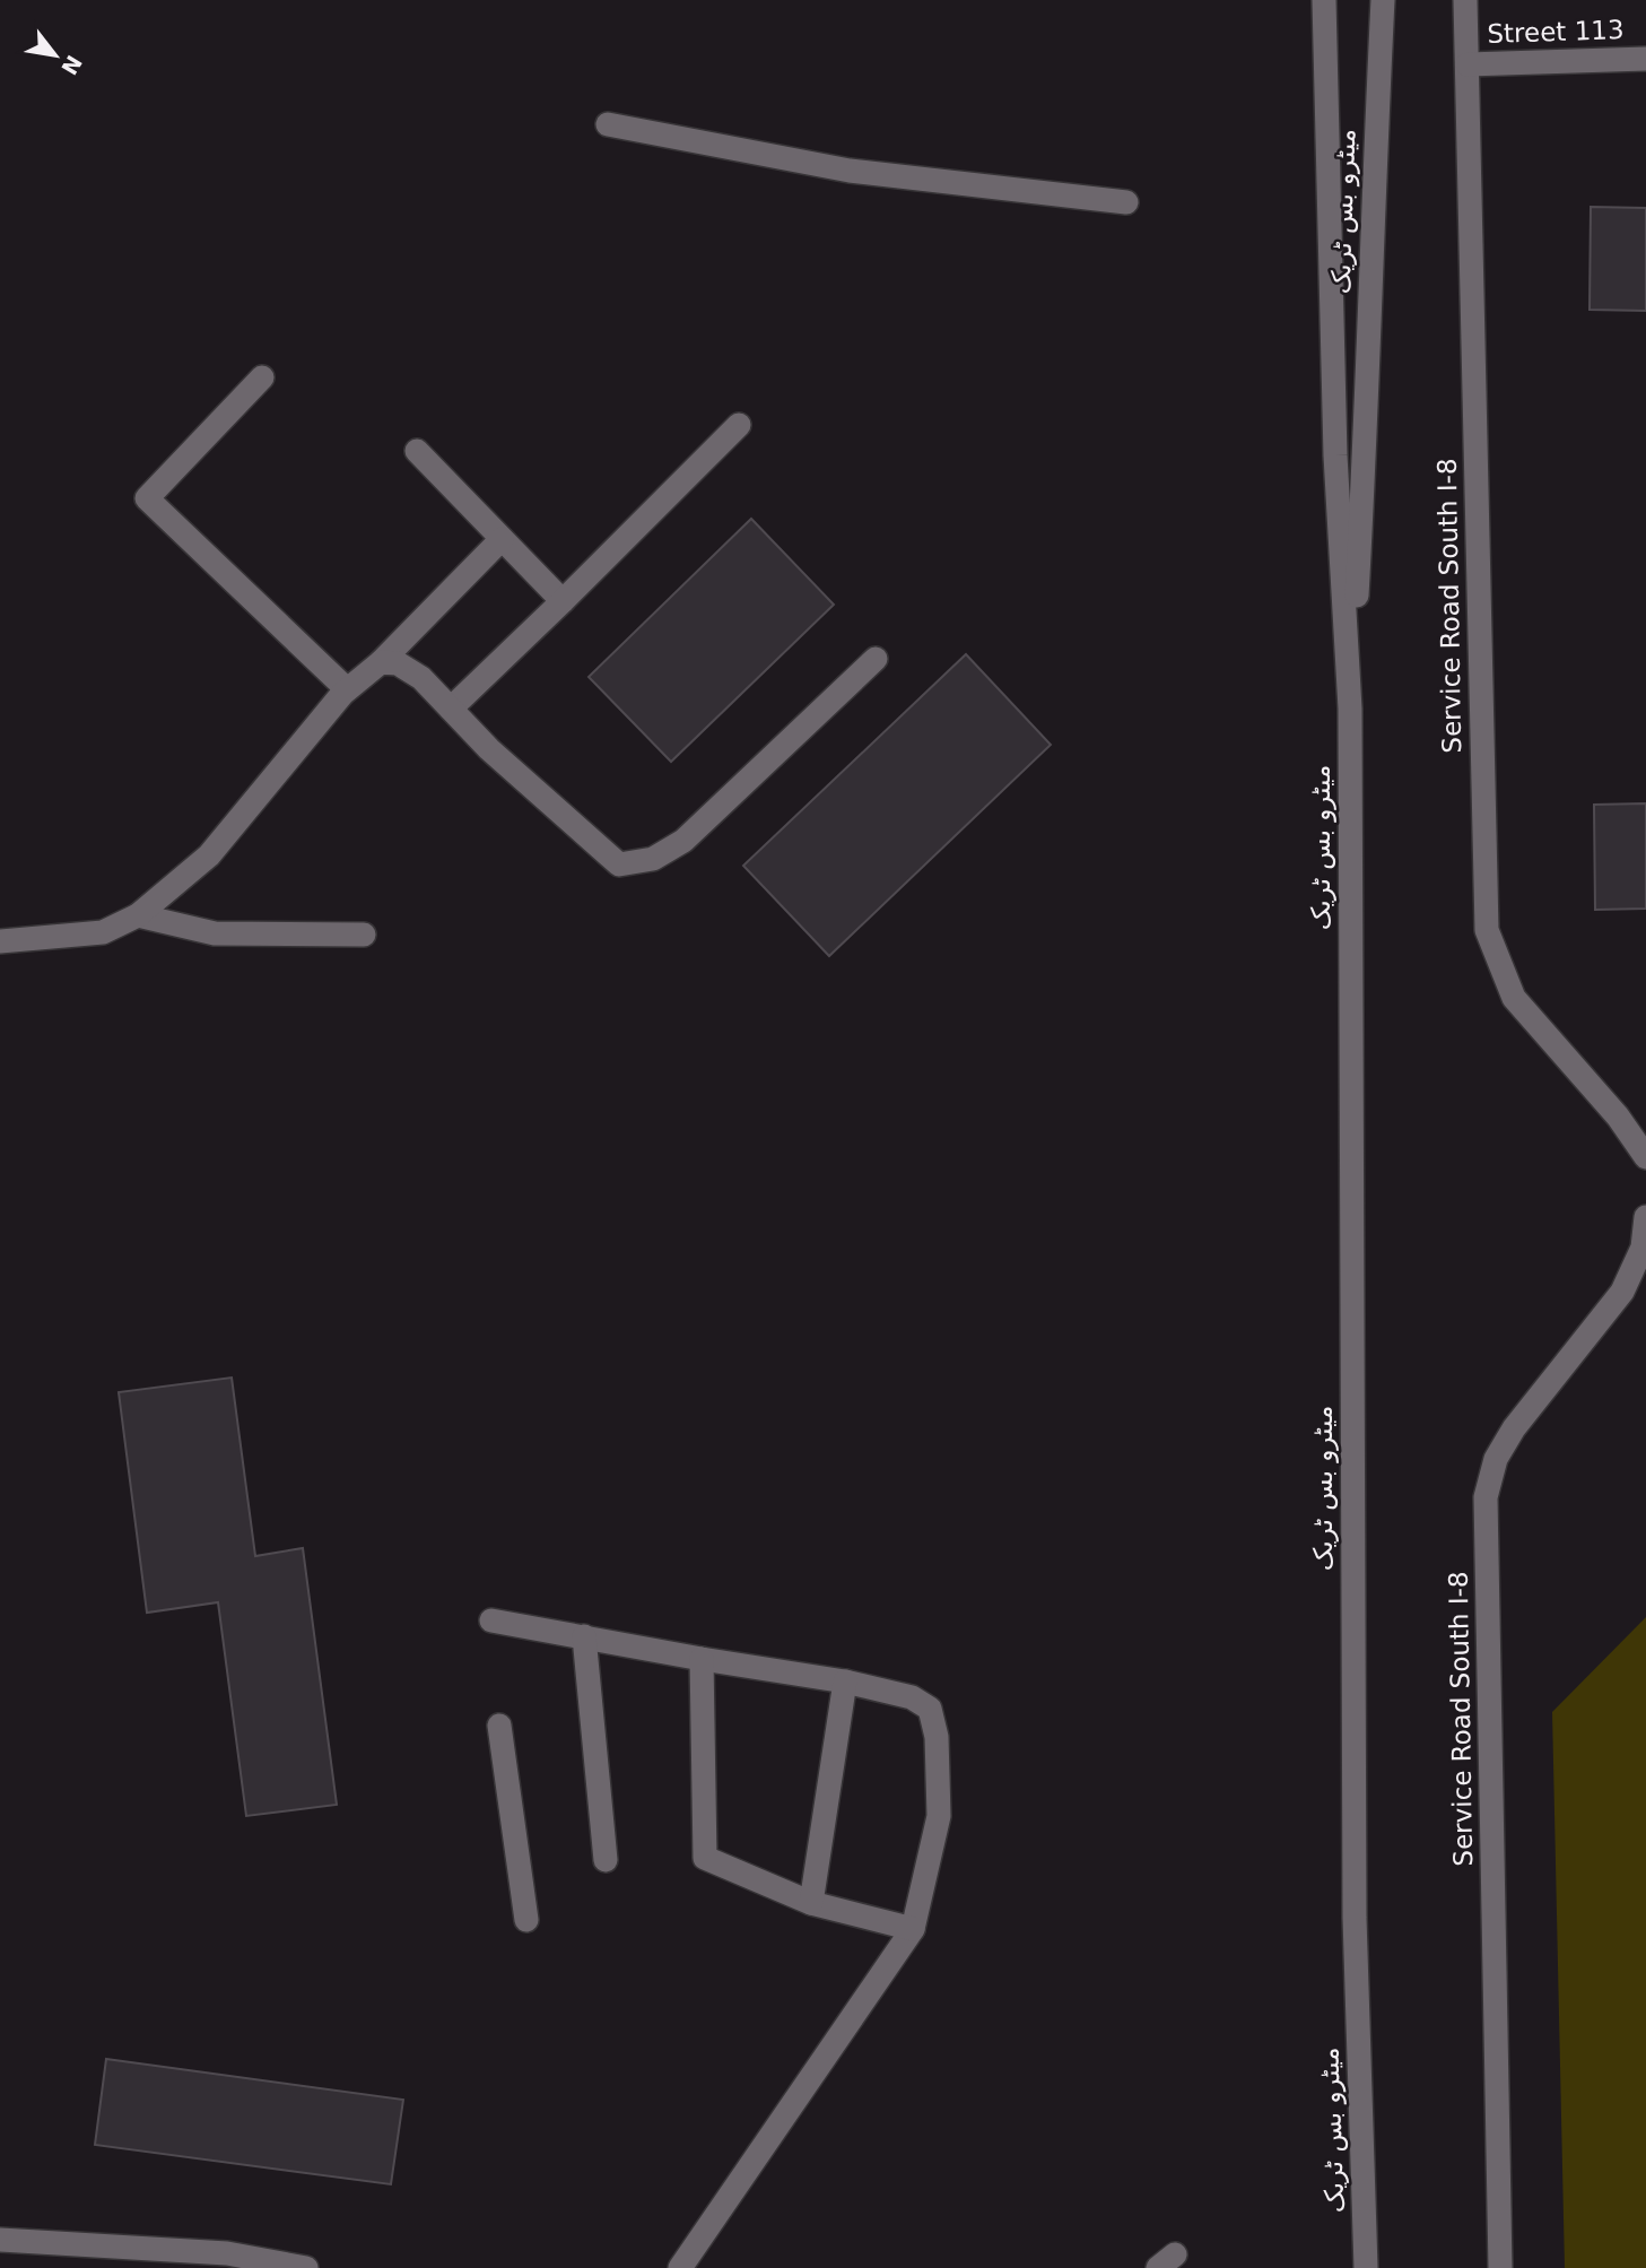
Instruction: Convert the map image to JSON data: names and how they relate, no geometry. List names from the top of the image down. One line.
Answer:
{"streets":{"street":["Street 113","میٹرو بس ٹریک","Service Road South I-8"]},"crossings":[["Street 113","Service Road South I-8"]],"north":"bottom right"}
